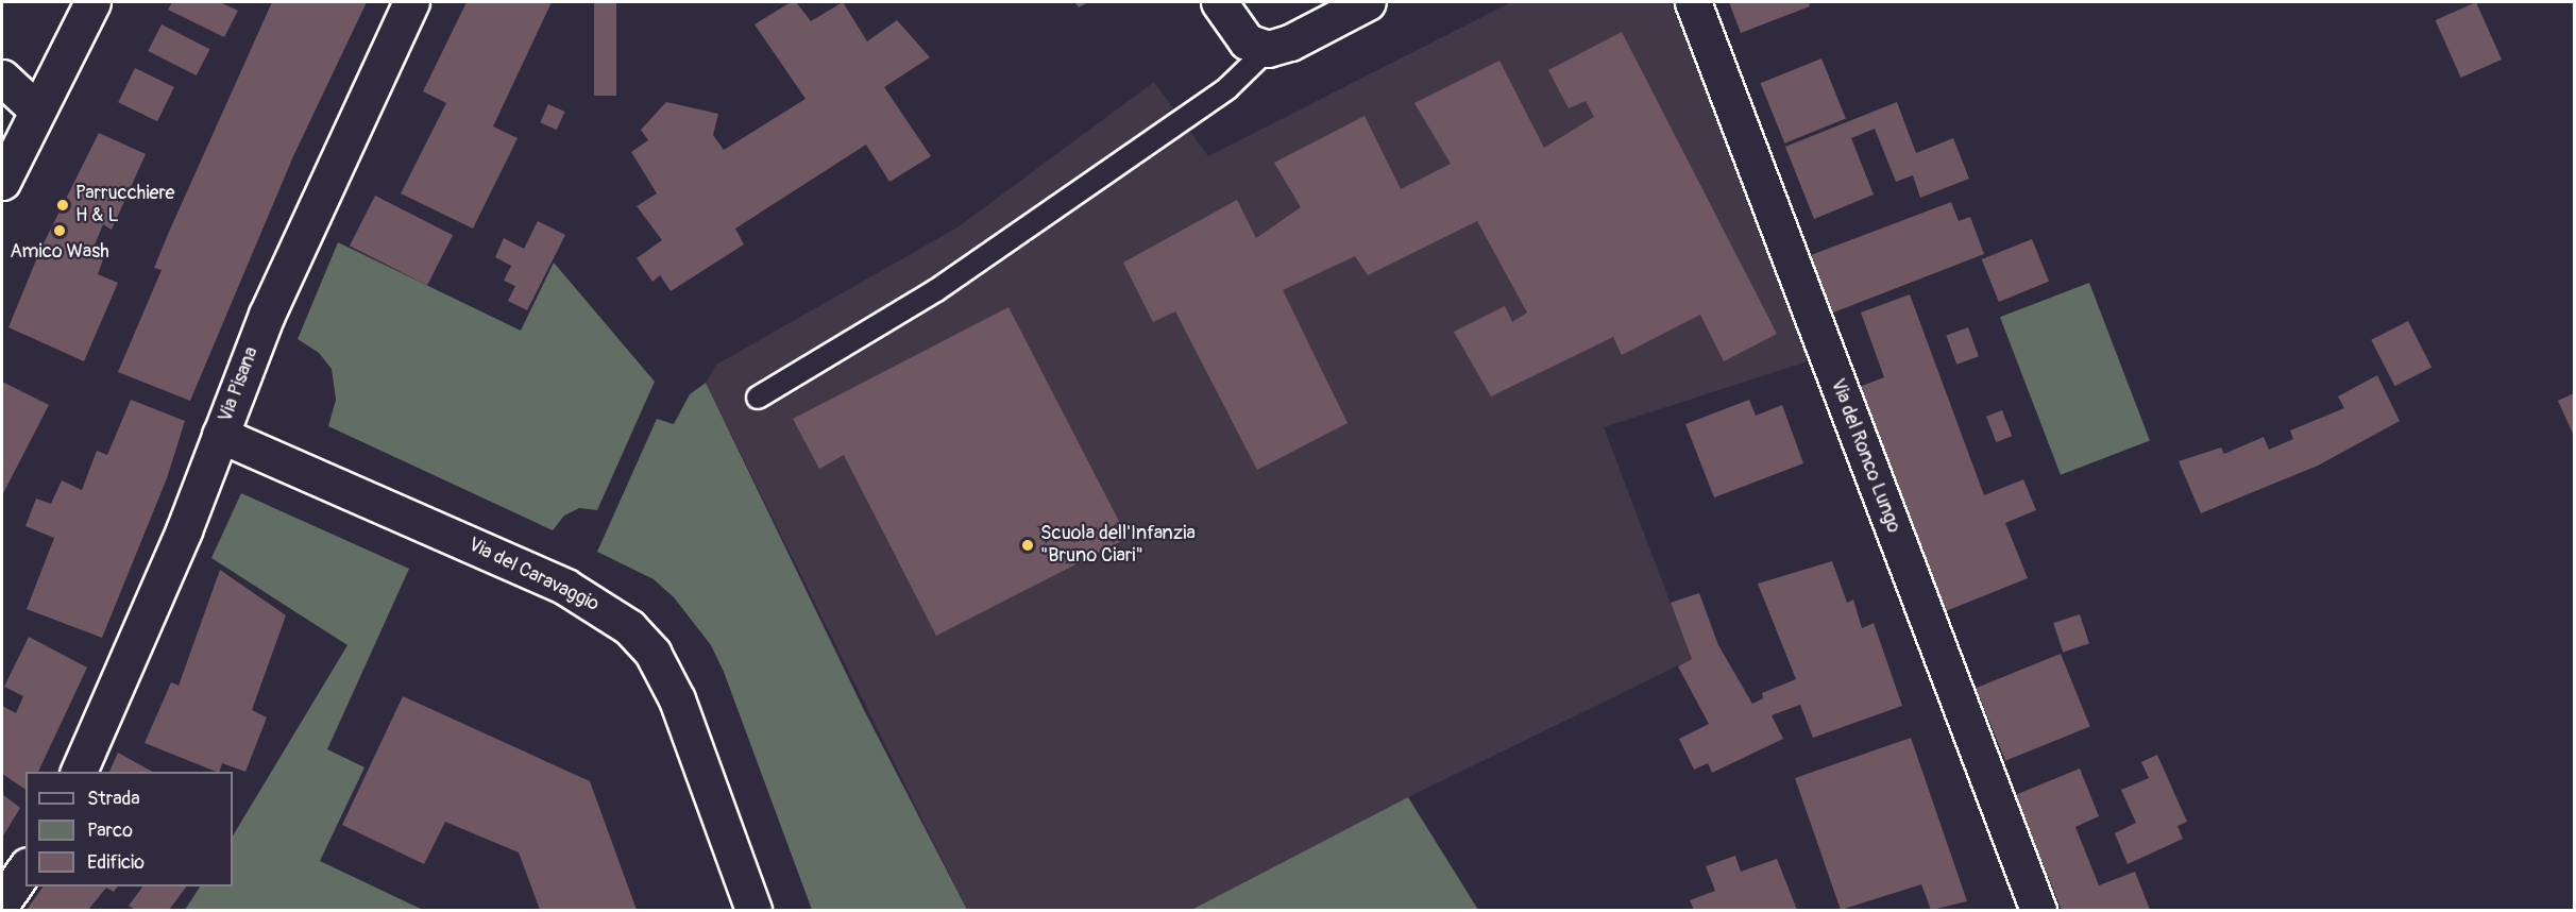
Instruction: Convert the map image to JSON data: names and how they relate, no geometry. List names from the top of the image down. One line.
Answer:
{"streets":{"street":["Via Pisana","Via del Ronco Lungo","Via del Caravaggio"]},"crossings":[["Via Pisana","Via del Caravaggio"]],"places":["Parrucchiere H & L","Amico Wash","Scuola dell'Infanzia \"Bruno Ciari\""],"legend":["Strada","Parco","Edificio"]}
